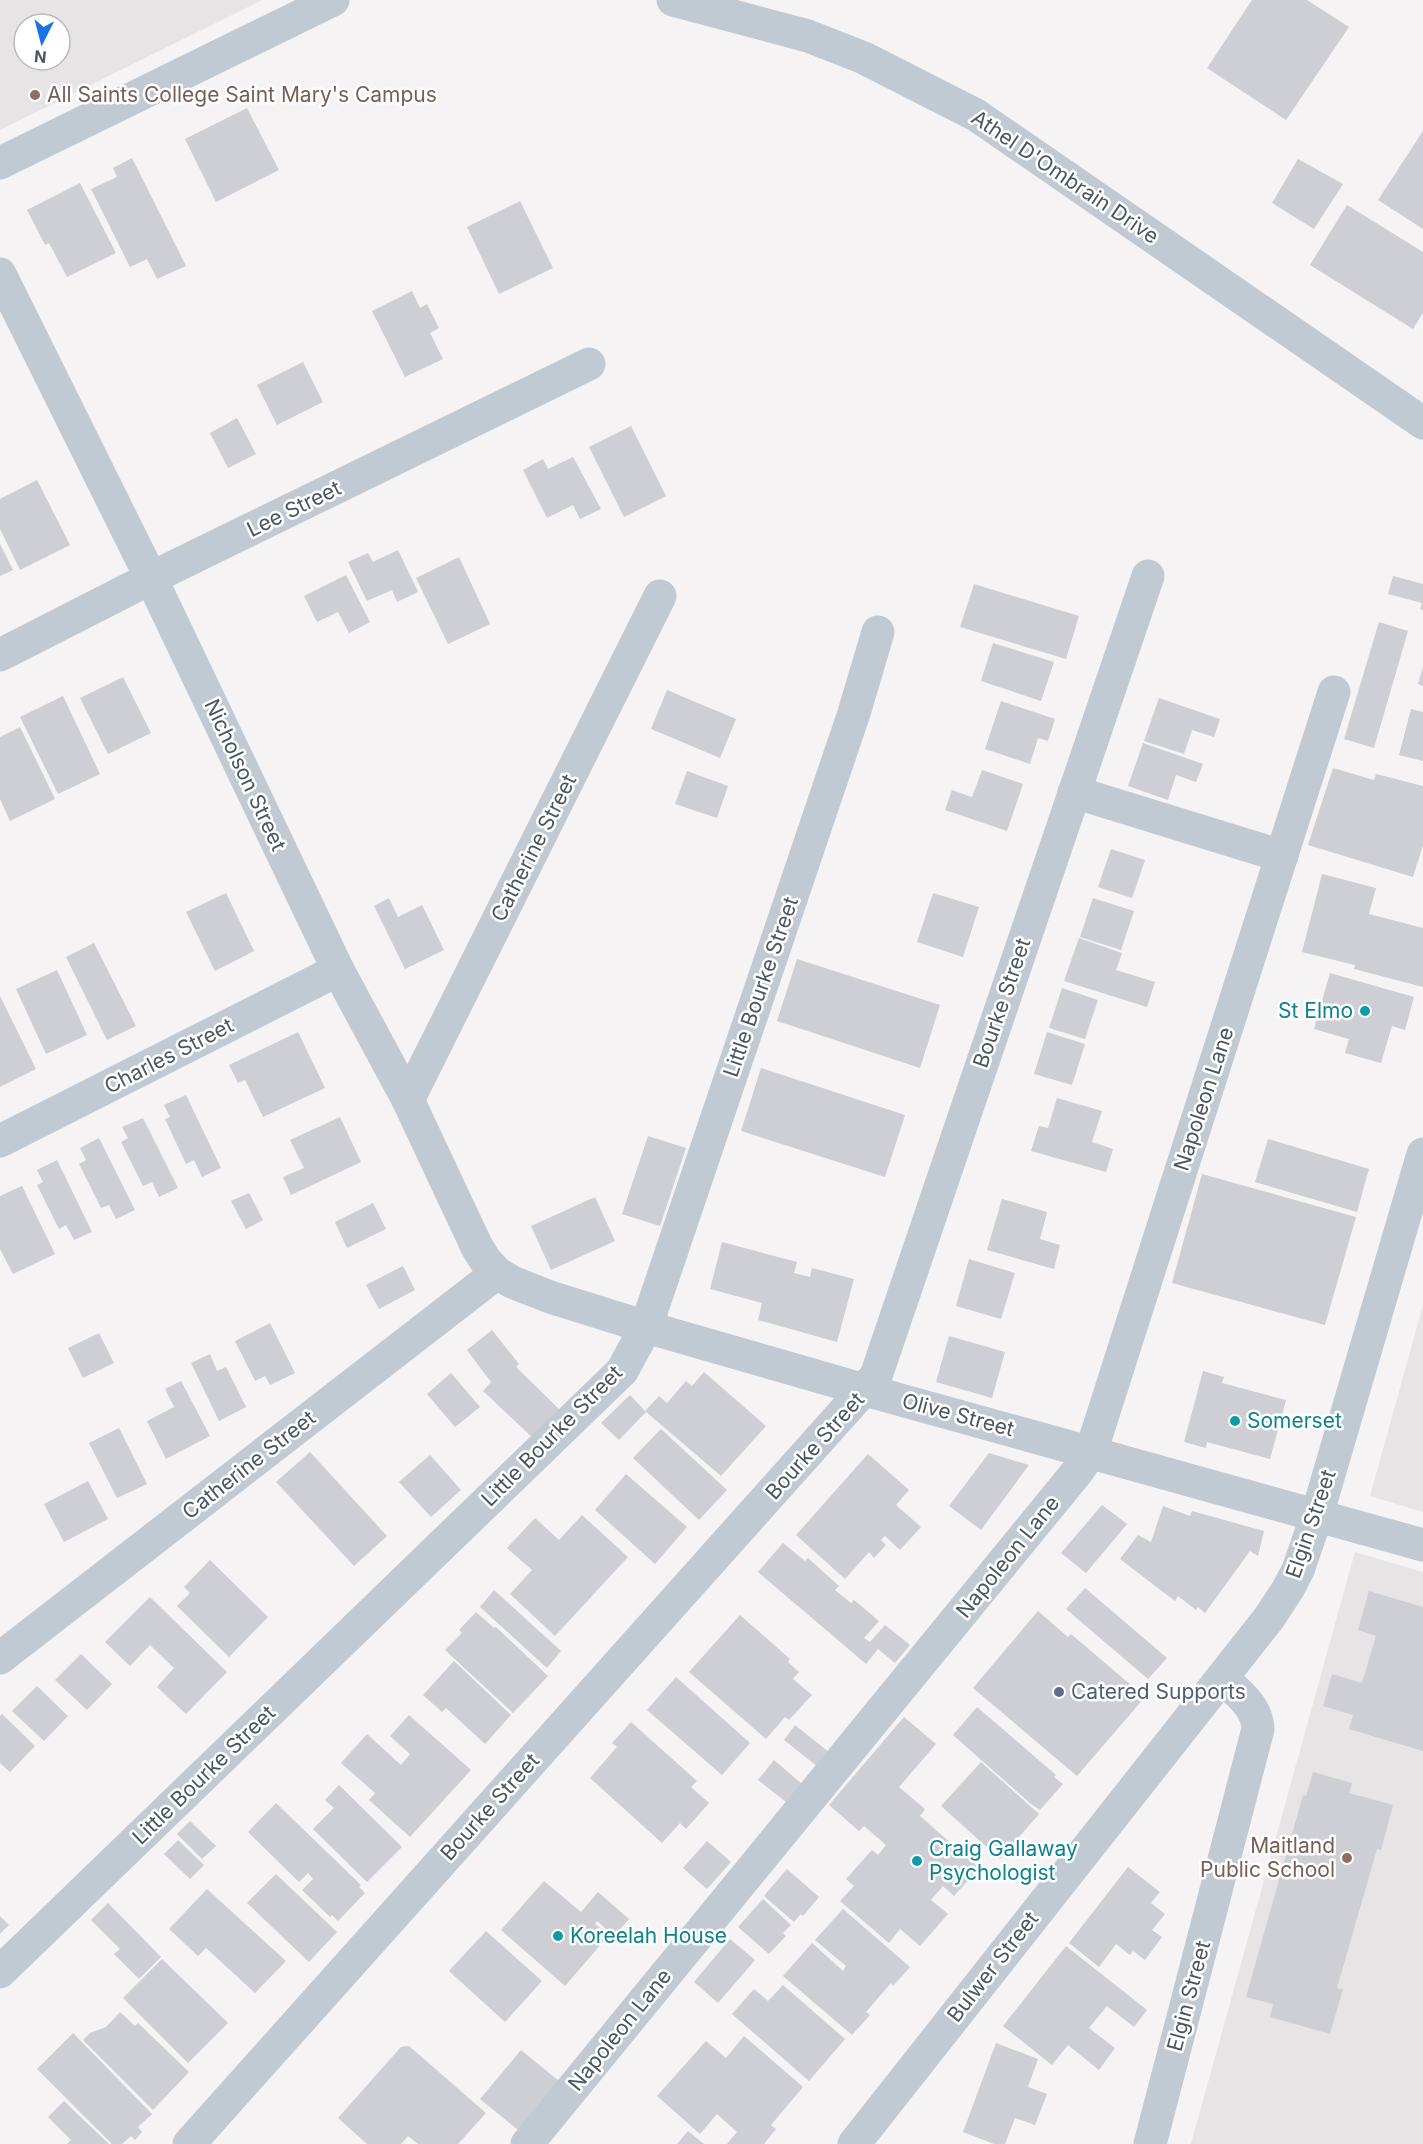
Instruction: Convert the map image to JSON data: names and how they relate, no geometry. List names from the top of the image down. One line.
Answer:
{"streets":{"street":["Athel D'Ombrain Drive","Lee Street","Nicholson Street","Catherine Street","Little Bourke Street","Bourke Street","Charles Street","Napoleon Lane","Olive Street","Elgin Street","Bulwer Street"]},"crossings":[["Lee Street","Nicholson Street"],["Nicholson Street","Catherine Street"],["Nicholson Street","Charles Street"],["Nicholson Street","Olive Street"],["Catherine Street","Olive Street"],["Little Bourke Street","Olive Street"],["Bourke Street","Olive Street"],["Napoleon Lane","Olive Street"],["Olive Street","Elgin Street"],["Elgin Street","Bulwer Street"]],"places":["All Saints College Saint Mary's Campus","St Elmo","Somerset","Catered Supports","Maitland Public School","Craig Gallaway Psychologist","Koreelah House"],"north":"bottom"}
